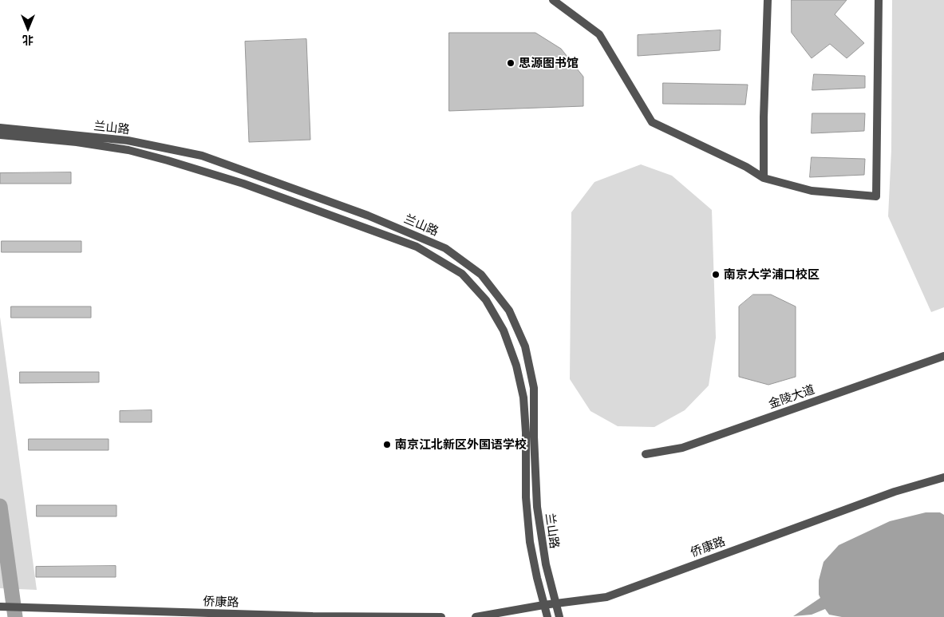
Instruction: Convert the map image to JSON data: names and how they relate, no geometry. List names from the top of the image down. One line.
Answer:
{"streets":{"street":["兰山路","金陵大道","侨康路"]},"crossings":[["兰山路","侨康路"]],"places":["思源图书馆","南京大学浦口校区","南京江北新区外国语学校"],"north":"bottom"}
